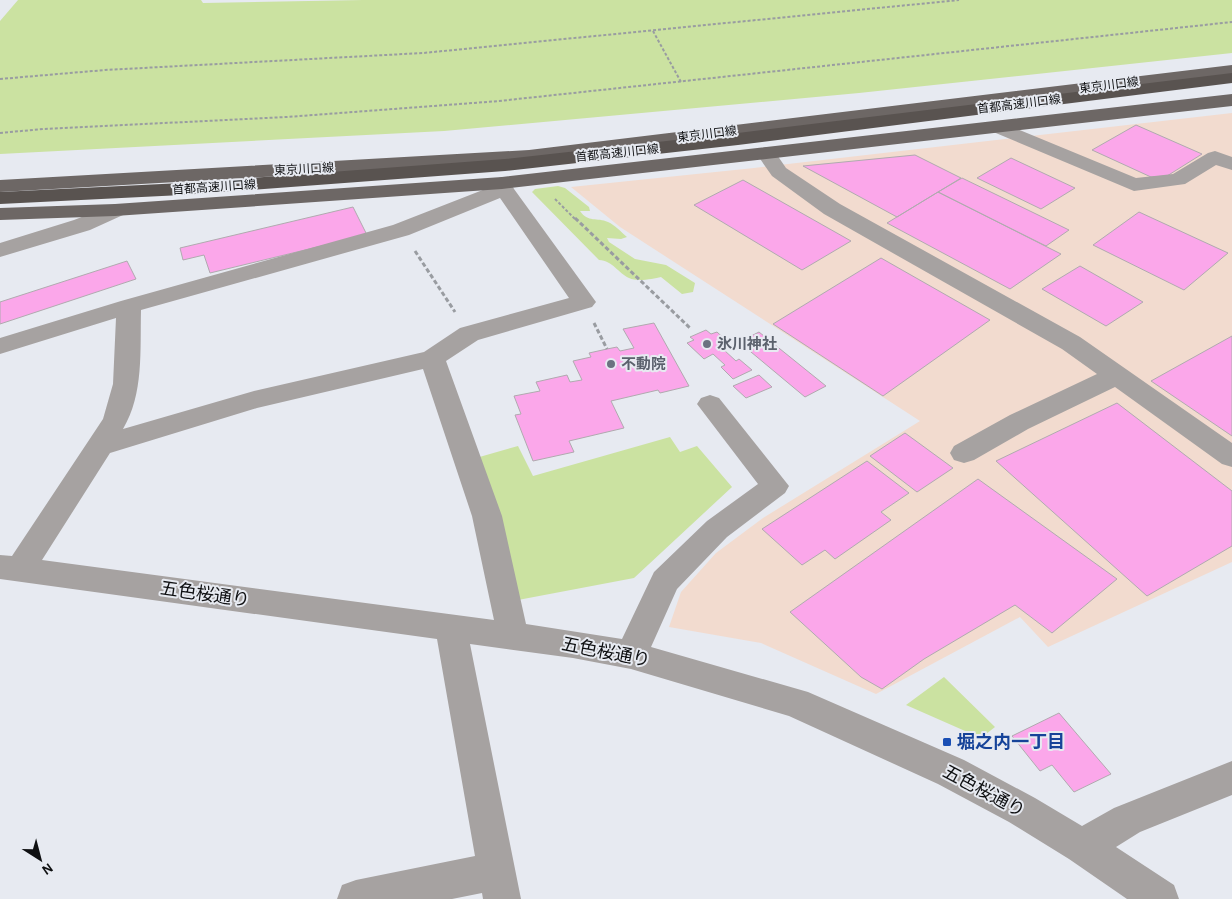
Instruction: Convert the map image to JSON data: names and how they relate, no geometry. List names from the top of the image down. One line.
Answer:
{"streets":{"highway":["首都高速川口線"],"main road":["東京川口線"],"street":["五色桜通り"]},"places":{"other":["氷川神社","不動院"],"transit":["堀之内一丁目"]},"north":"bottom right"}
